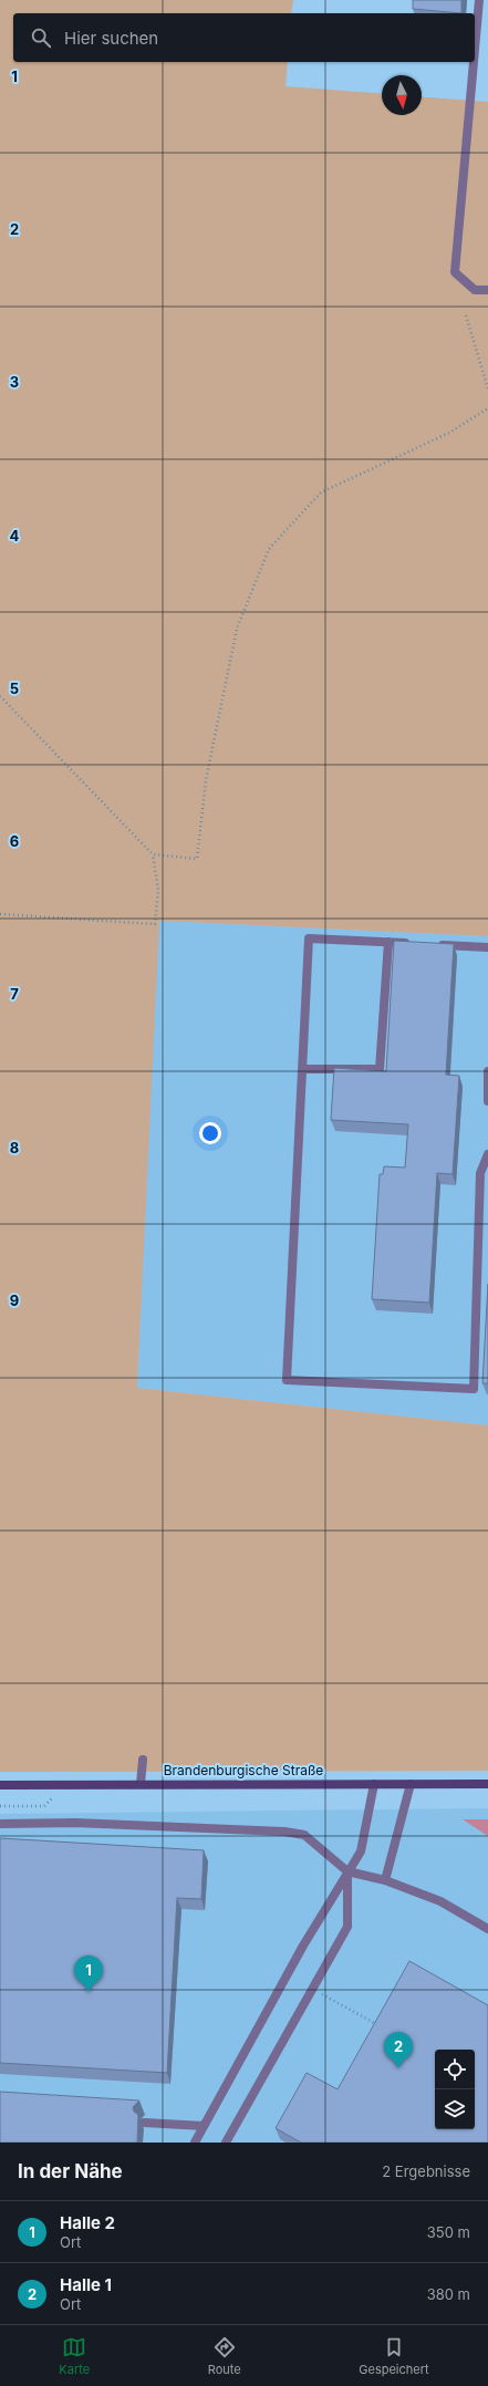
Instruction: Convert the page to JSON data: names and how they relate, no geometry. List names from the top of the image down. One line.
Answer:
{"streets":{"street":["Brandenburgische Straße"]},"north":"bottom","page":{"search":"Hier suchen","pins":["1","2"],"heading":["In der Nähe","2 Ergebnisse"],"list":[{"mark":"1","name":"Halle 2","note":"Ort","value":"350 m"},{"mark":"2","name":"Halle 1","note":"Ort","value":"380 m"}],"nav":["Karte","Route","Gespeichert"]},"grid":{"rows":["1","2","3","4","5","6","7","8","9"]}}
